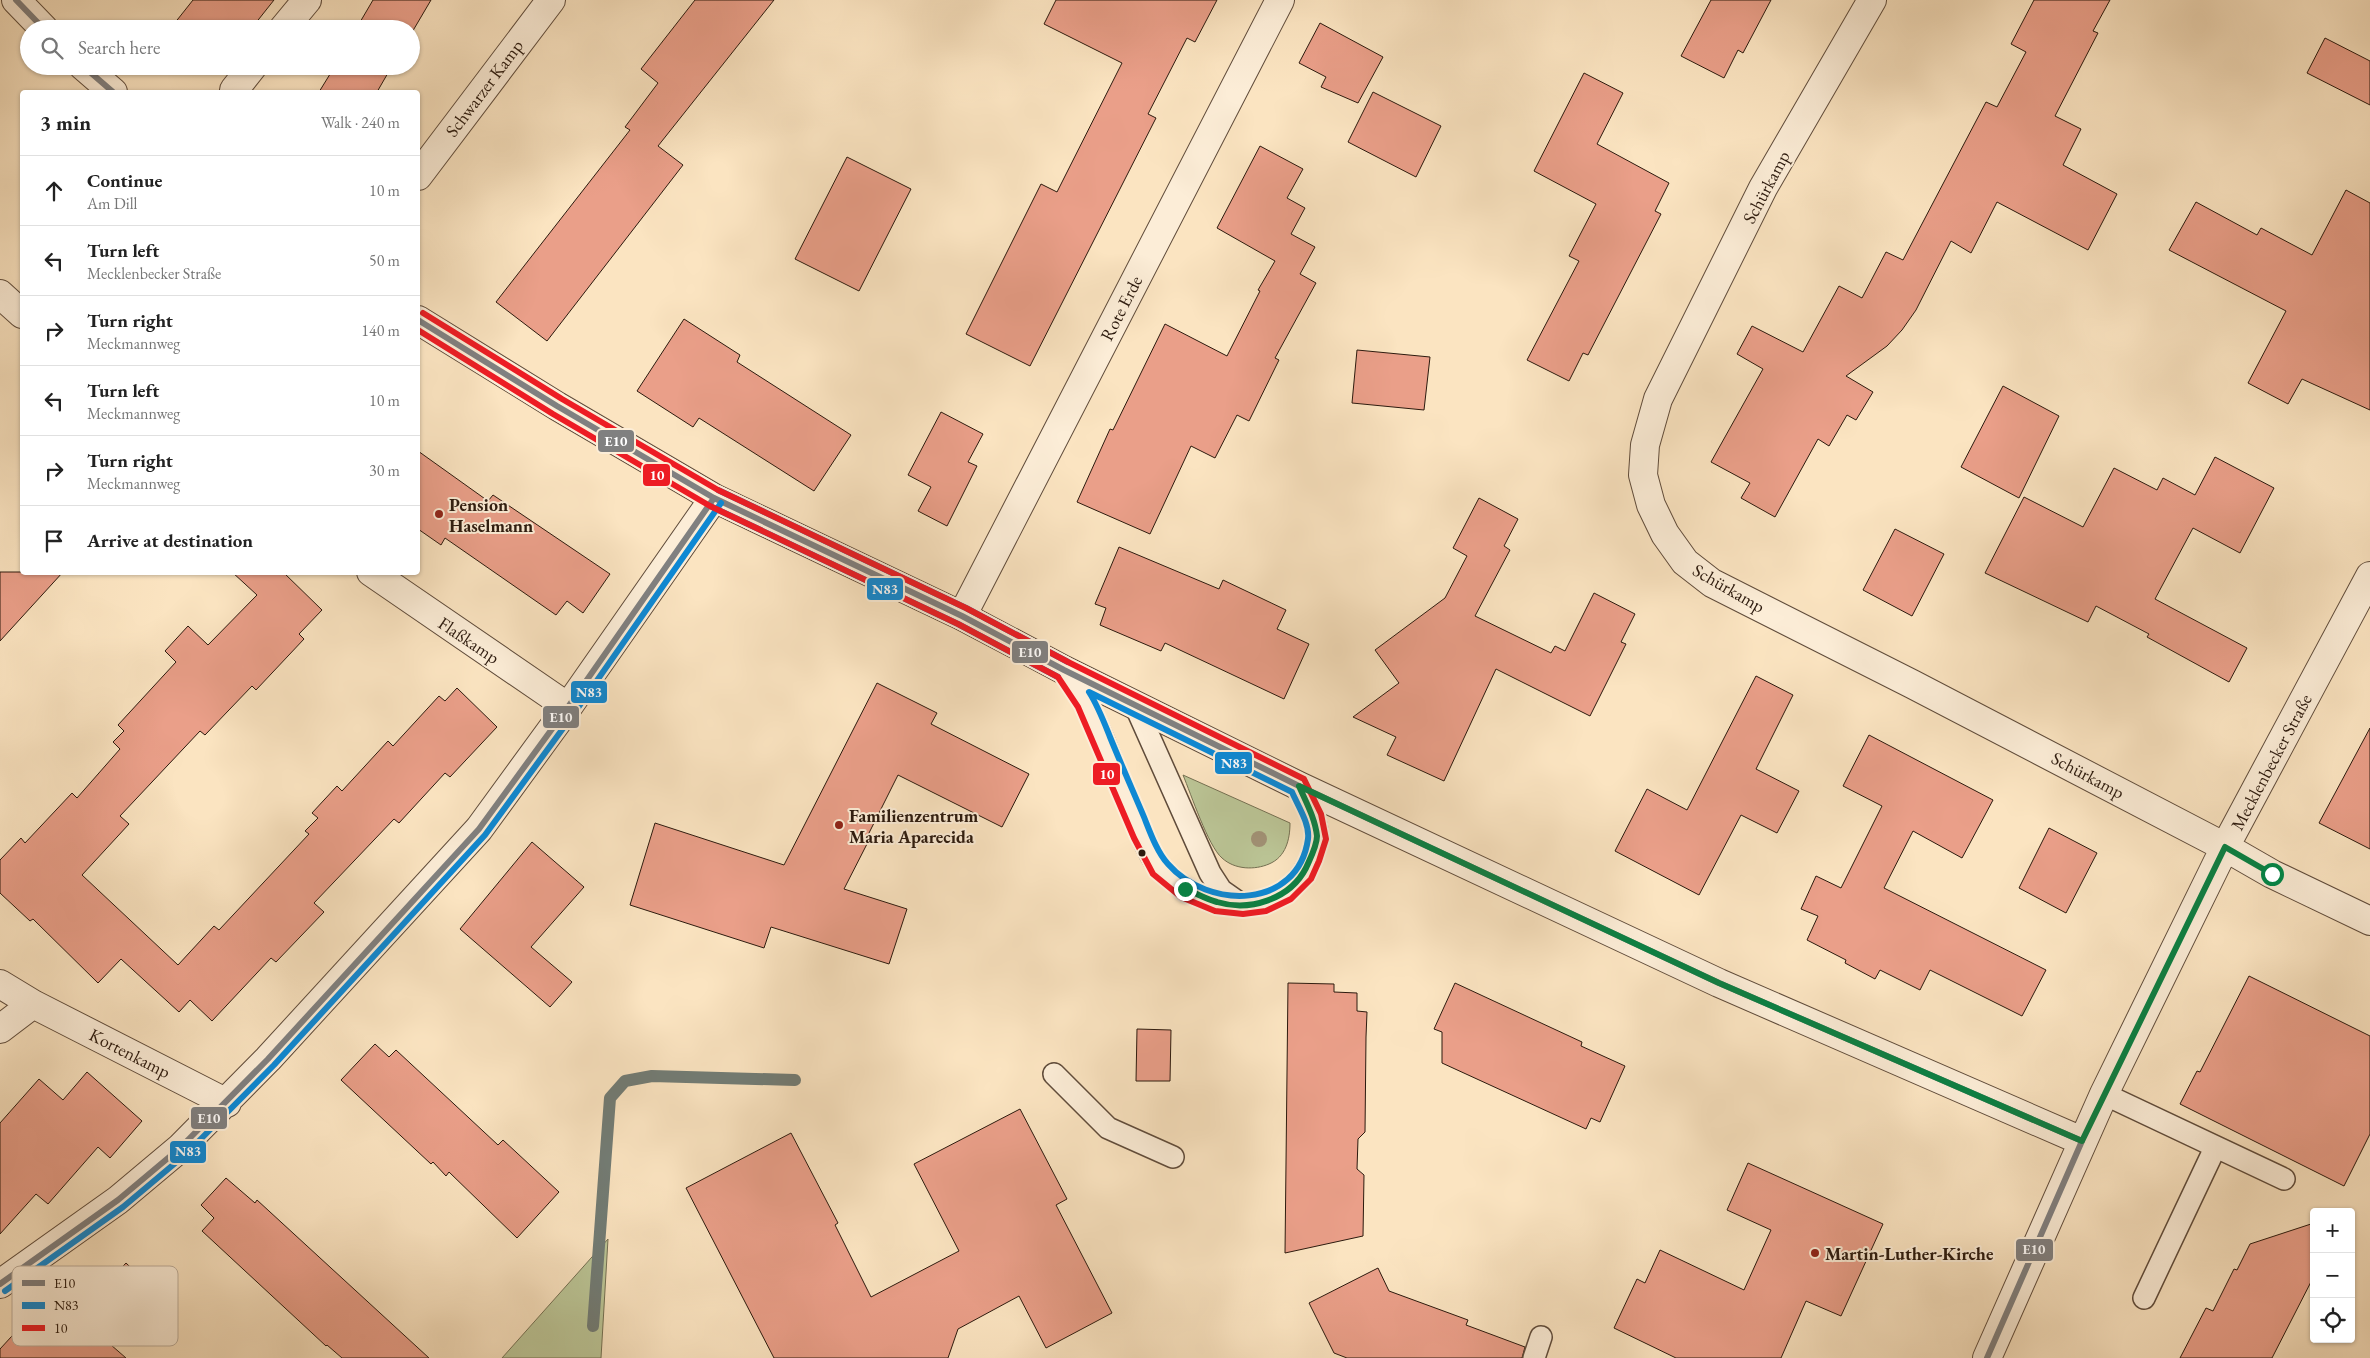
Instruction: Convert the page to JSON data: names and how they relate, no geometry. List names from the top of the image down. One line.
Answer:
{"streets":{"street":["Schwarzer Kamp","Schürkamp","Rote Erde","Flaßkamp","Mecklenbecker Straße","Kortenkamp"]},"crossings":[["Schürkamp","Mecklenbecker Straße"]],"places":["Pension Haselmann","Familienzentrum Maria Aparecida","Martin-Luther-Kirche"],"lines":["transit line E10","transit line 10","transit line N83"],"legend":["E10","N83","10"],"page":{"search":"Search here","heading":["3 min","Walk · 240 m"],"list":[["Continue","Am Dill","10 m"],["Turn left","Mecklenbecker Straße","50 m"],["Turn right","Meckmannweg","140 m"],["Turn left","Meckmannweg","10 m"],["Turn right","Meckmannweg","30 m"],"Arrive at destination"],"map_buttons":["+","−"]}}
